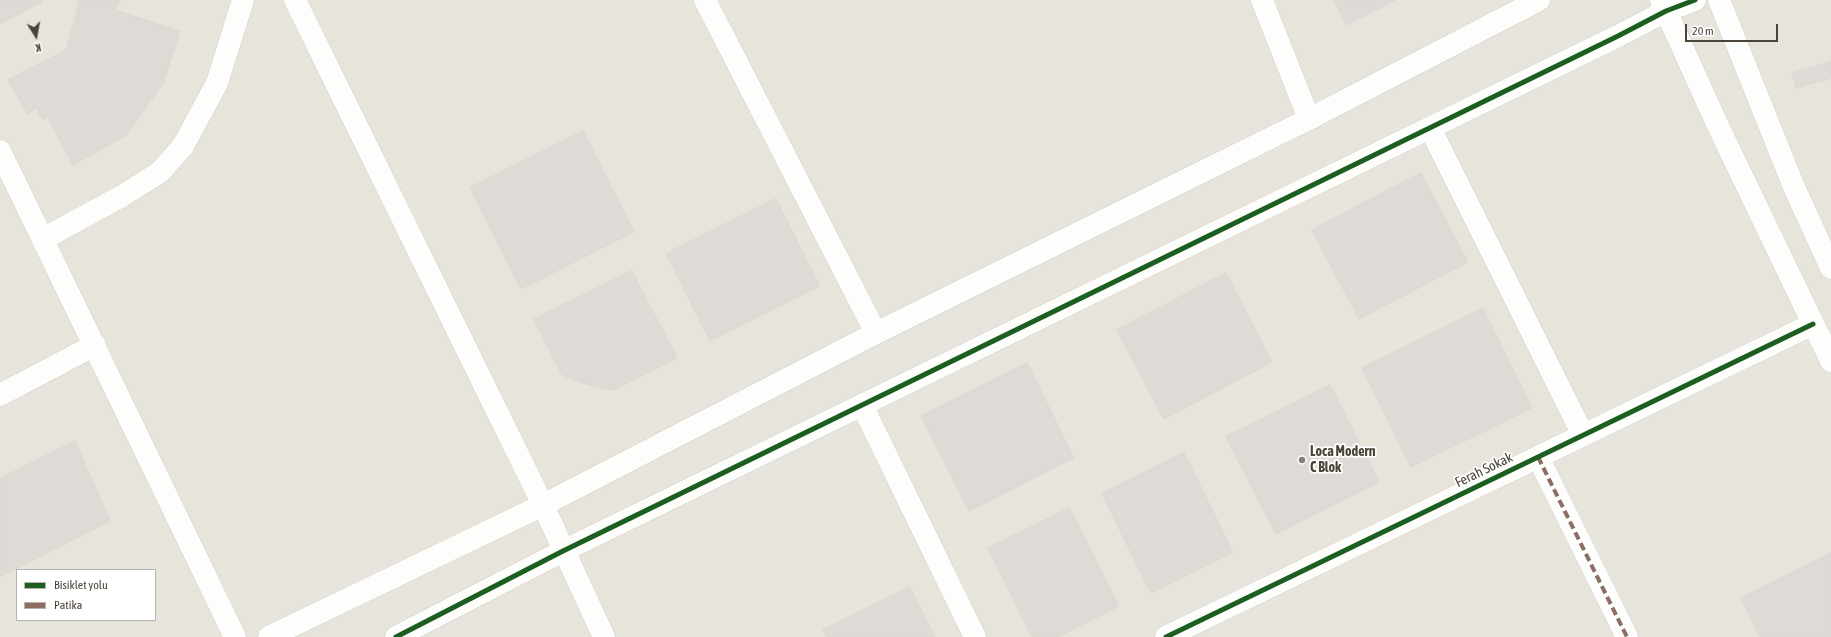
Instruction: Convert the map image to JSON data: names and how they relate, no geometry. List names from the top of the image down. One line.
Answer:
{"streets":{"street":["Ferah Sokak"]},"places":["Loca Modern C Blok"],"legend":["Bisiklet yolu","Patika"],"scale_bar":"20 m","north":"bottom"}
